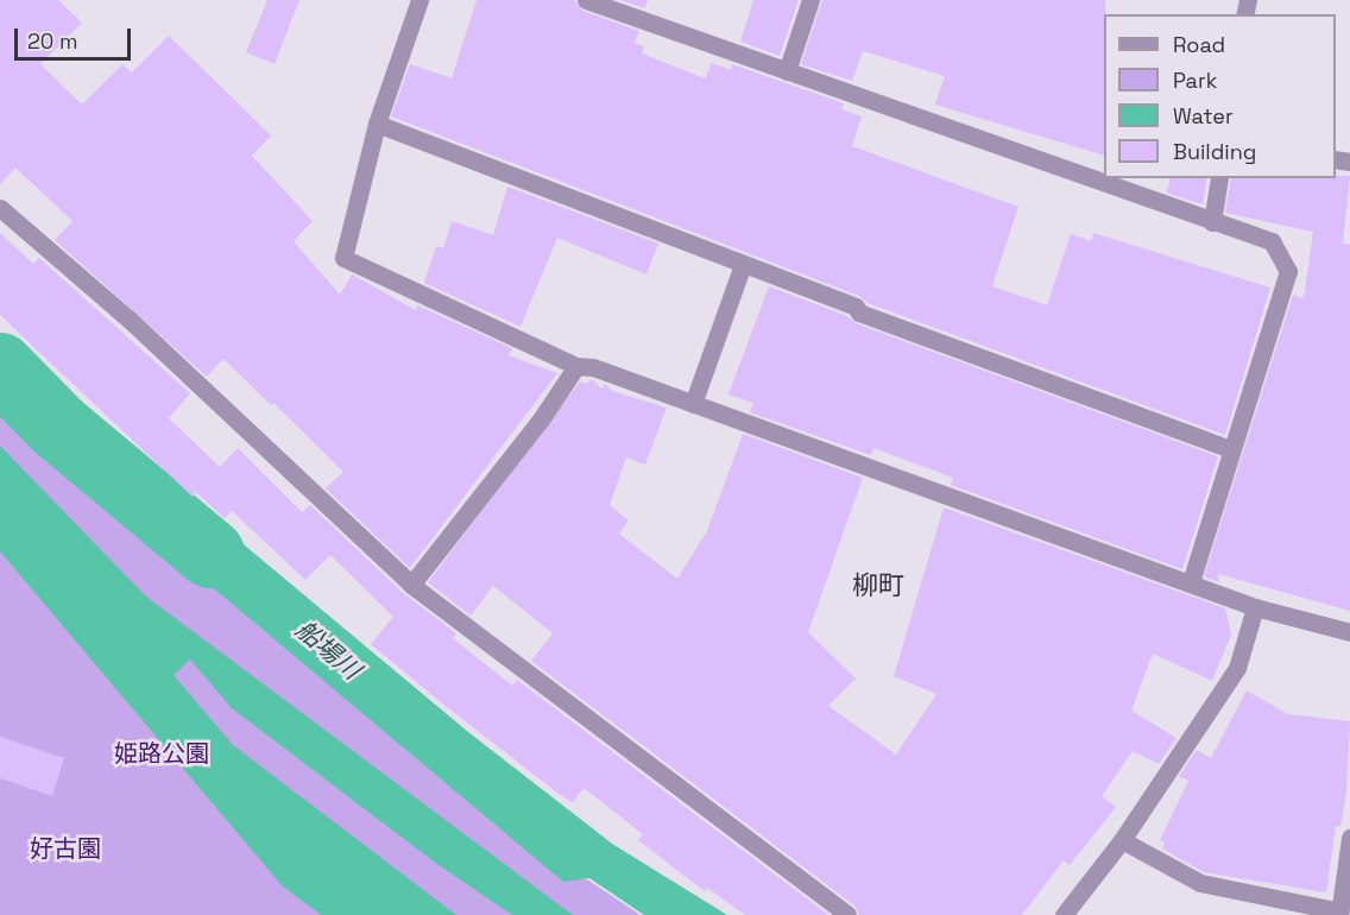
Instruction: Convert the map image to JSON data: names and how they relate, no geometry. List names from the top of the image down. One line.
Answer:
{"districts":["柳町"],"water":["船場川"],"parks":["姫路公園","好古園"],"legend":["Road","Park","Water","Building"],"scale_bar":"20 m"}
